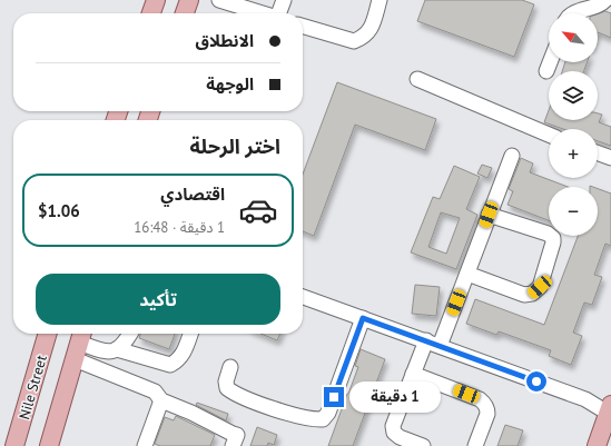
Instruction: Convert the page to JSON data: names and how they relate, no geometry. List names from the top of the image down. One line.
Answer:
{"streets":{"main road":["Nile Street"]},"north":"top left","page":{"map_buttons":["+","−"],"banner":["الانطلاق","الوجهة"],"heading":"اختر الرحلة","list":[{"name":"اقتصادي","note":"1 دقيقة · 16:48","value":"$1.06"}],"buttons":"تأكيد","bubble":"1 دقيقة"}}
